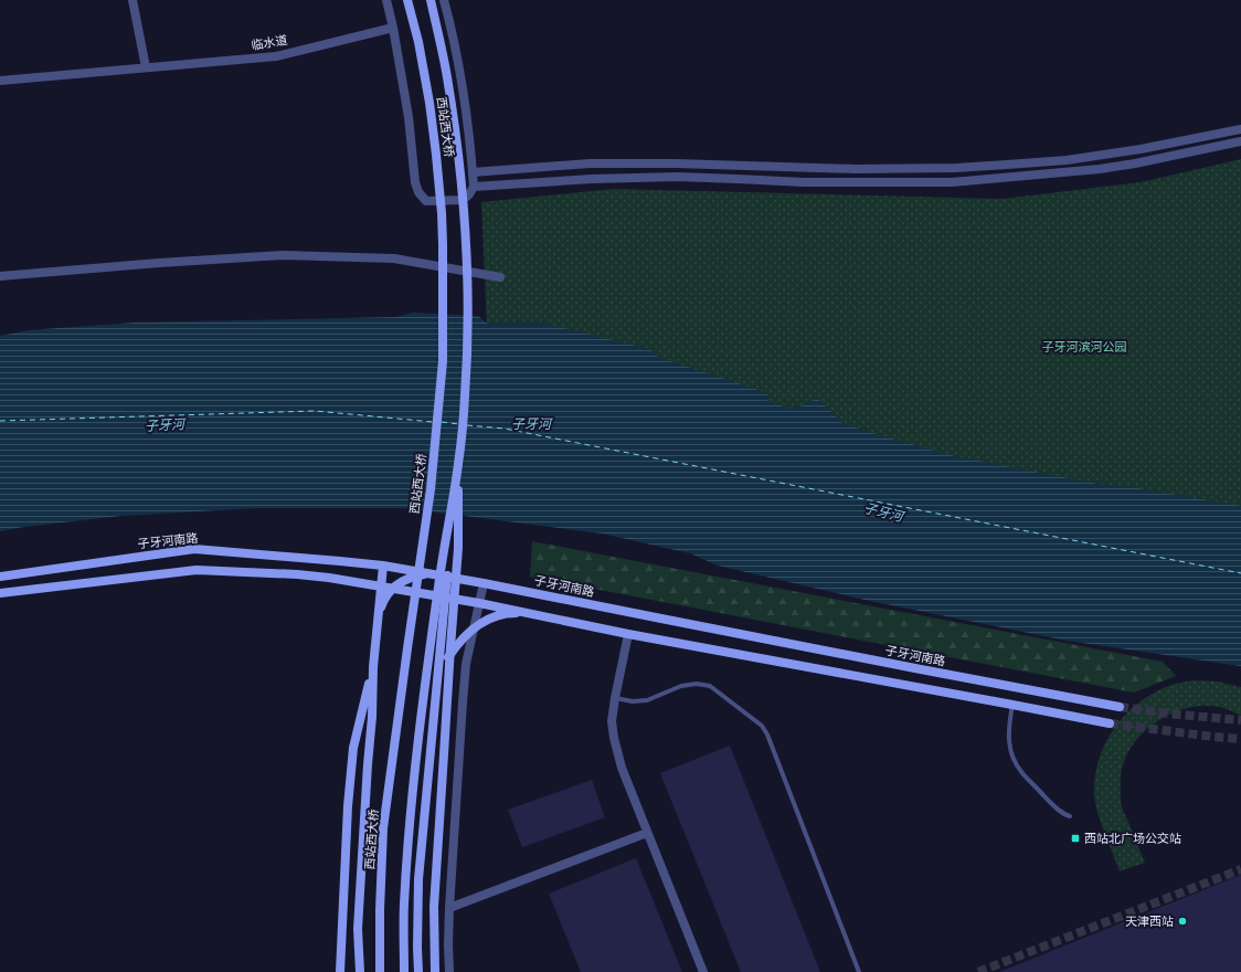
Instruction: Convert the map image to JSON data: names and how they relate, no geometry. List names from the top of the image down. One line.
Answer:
{"streets":{"main road":["西站西大桥","子牙河南路"],"street":["临水道"]},"water":["子牙河"],"parks":["子牙河滨河公园"],"places":{"transit":["西站北广场公交站"],"other":["天津西站"]}}
